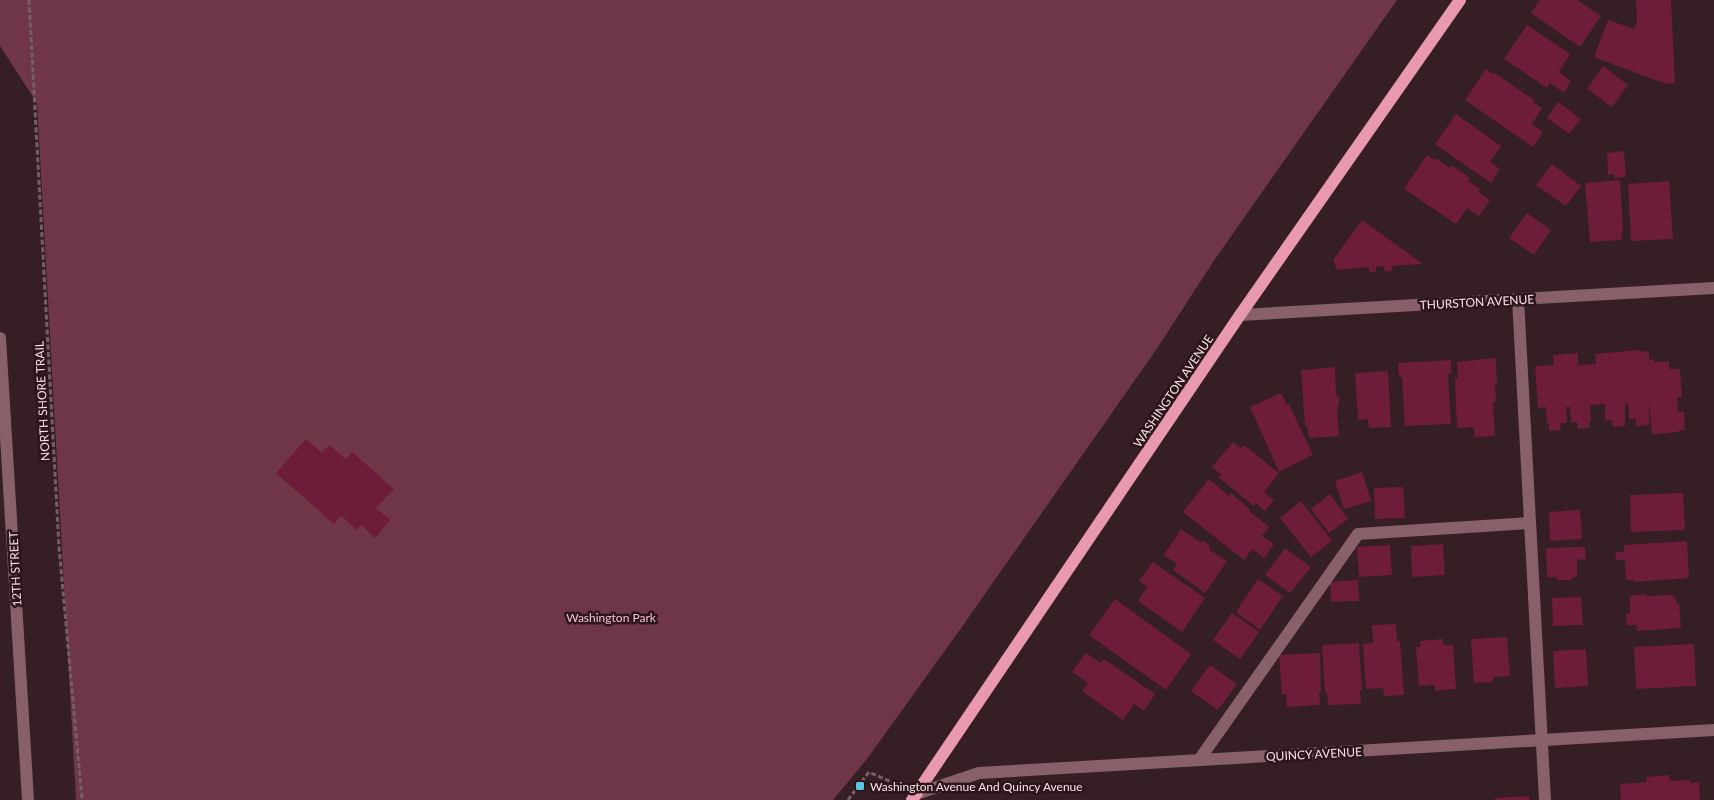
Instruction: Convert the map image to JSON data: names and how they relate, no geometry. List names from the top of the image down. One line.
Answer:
{"streets":{"main road":["WASHINGTON AVENUE"],"street":["THURSTON AVENUE","12TH STREET","QUINCY AVENUE"],"path":["NORTH SHORE TRAIL"]},"crossings":[["THURSTON AVENUE","WASHINGTON AVENUE"],["WASHINGTON AVENUE","QUINCY AVENUE"]],"parks":["Washington Park"],"places":{"transit":["Washington Avenue And Quincy Avenue"]}}
